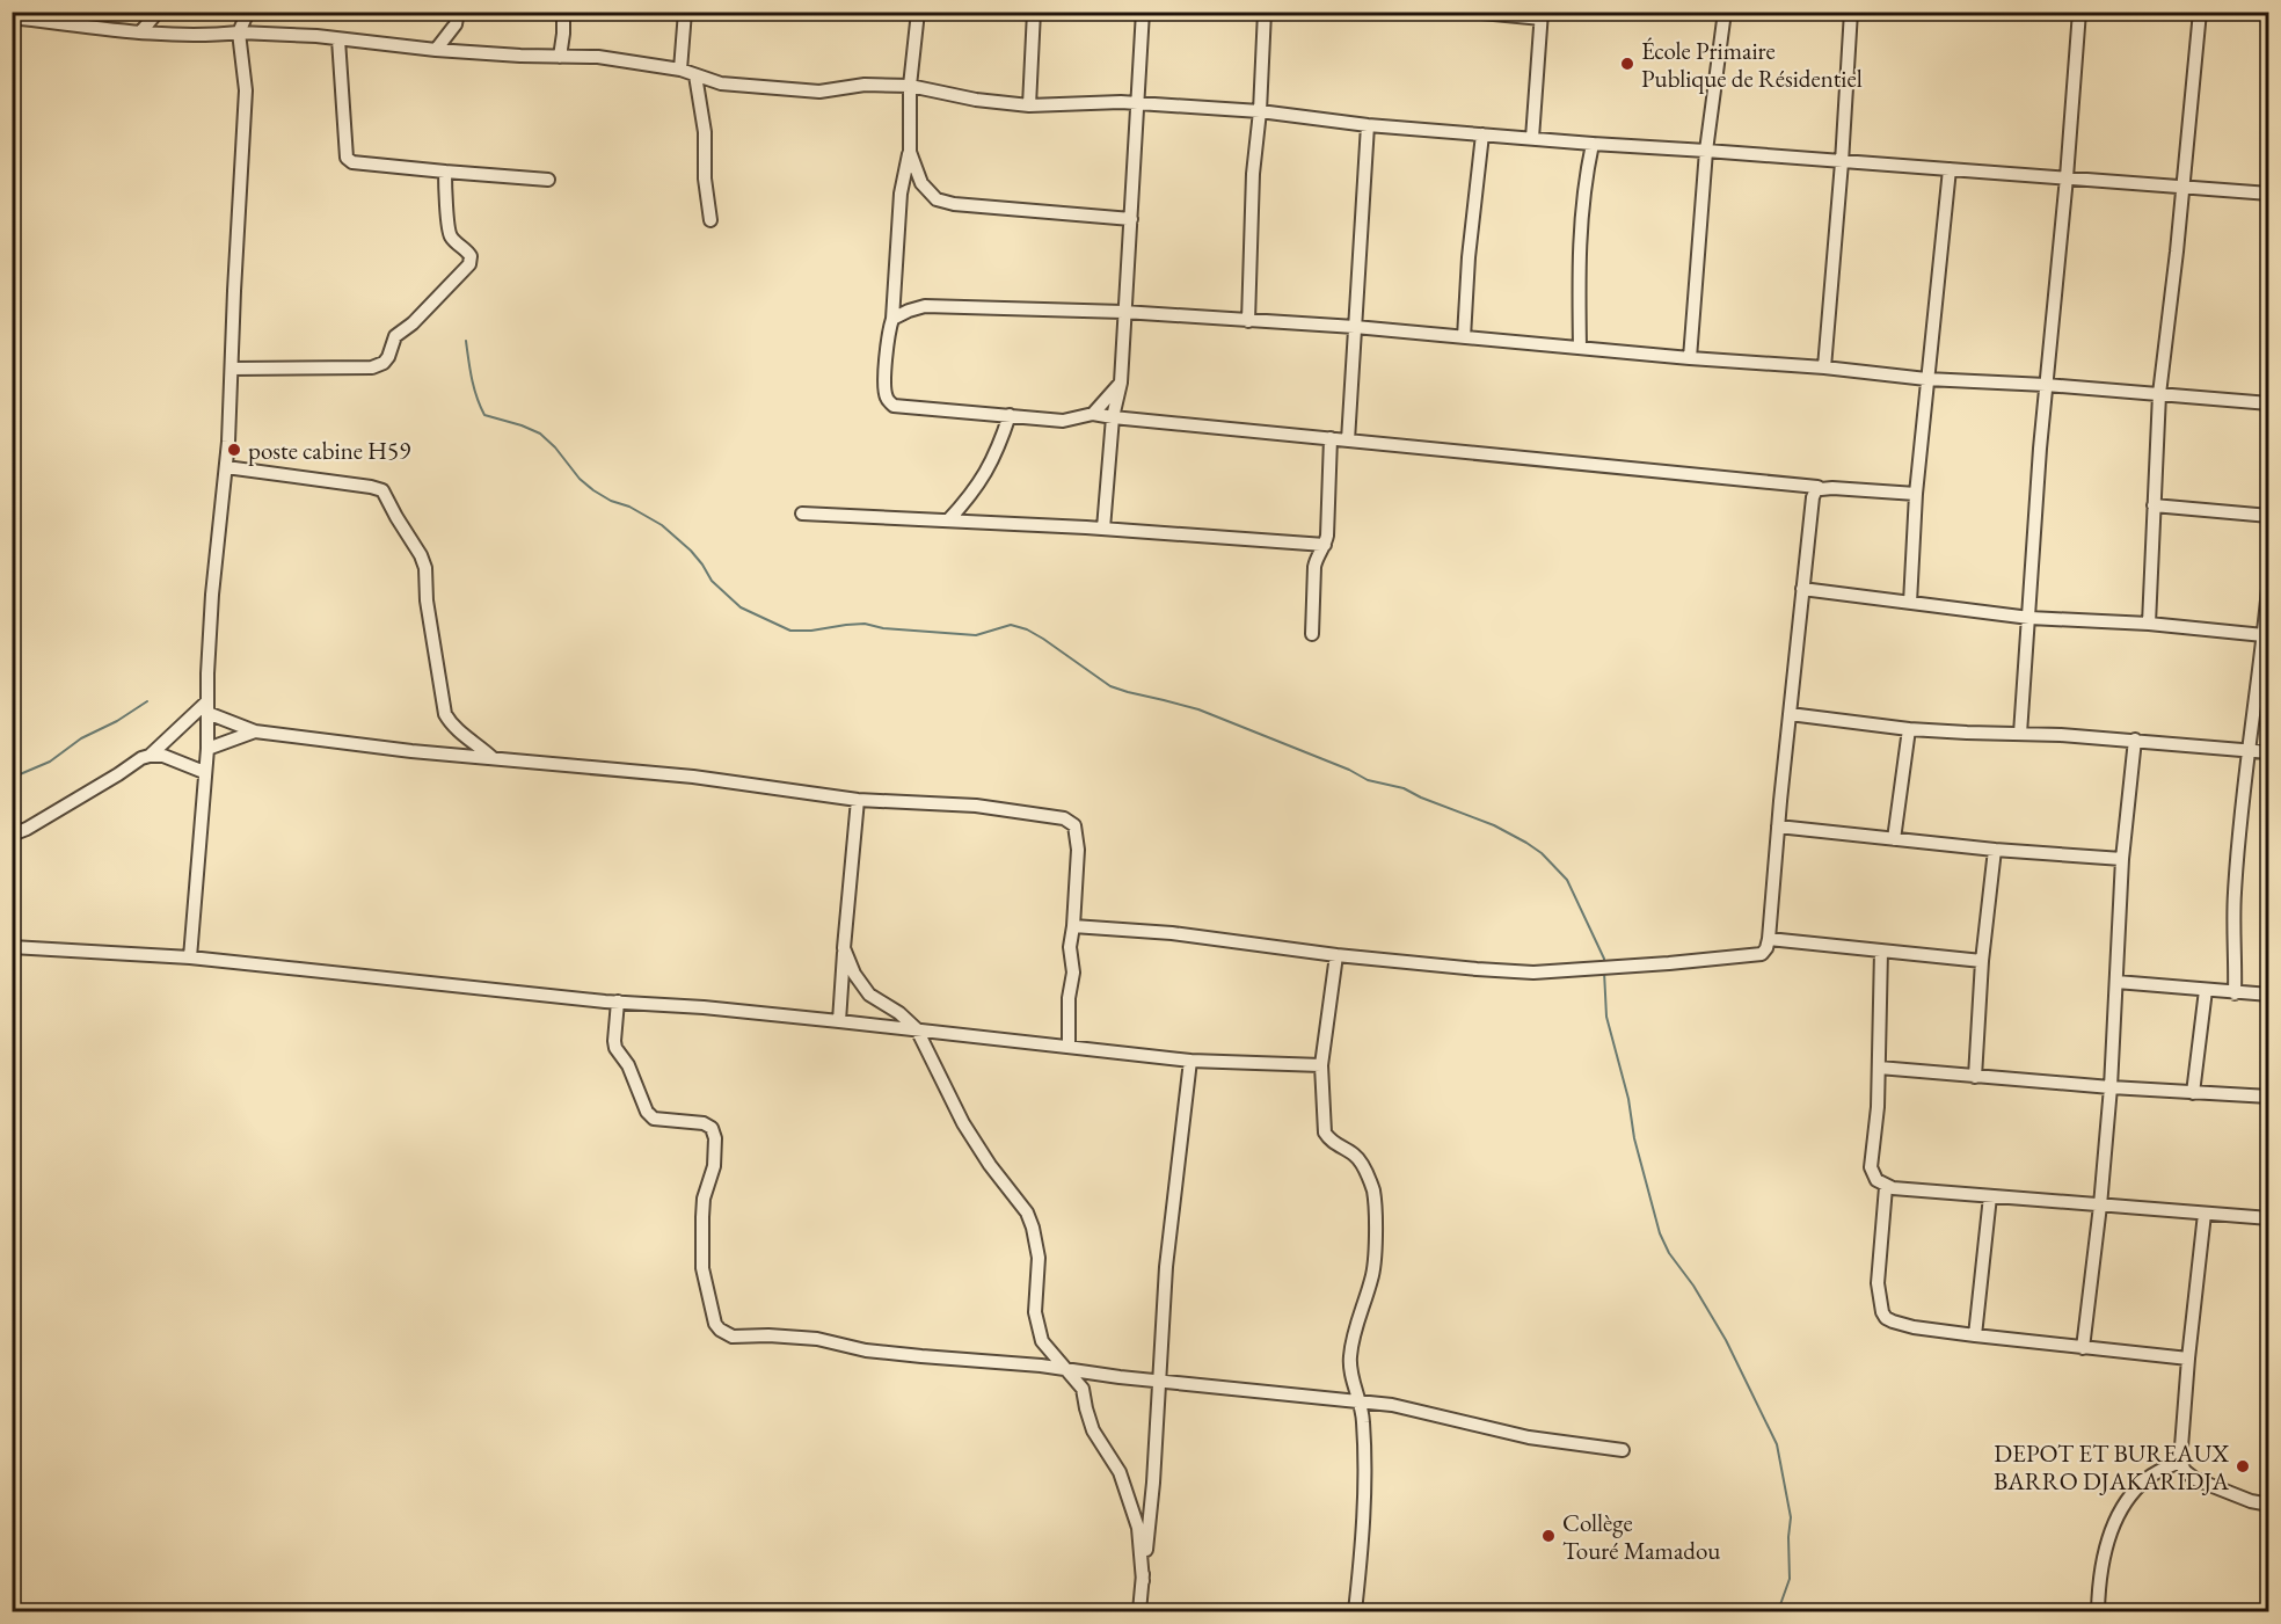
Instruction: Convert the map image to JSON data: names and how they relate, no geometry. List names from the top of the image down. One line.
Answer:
{"places":["École Primaire Publique de Résidentiel","poste cabine H59","DEPOT ET BUREAUX BARRO DJAKARIDJA","Collège Touré Mamadou"]}
